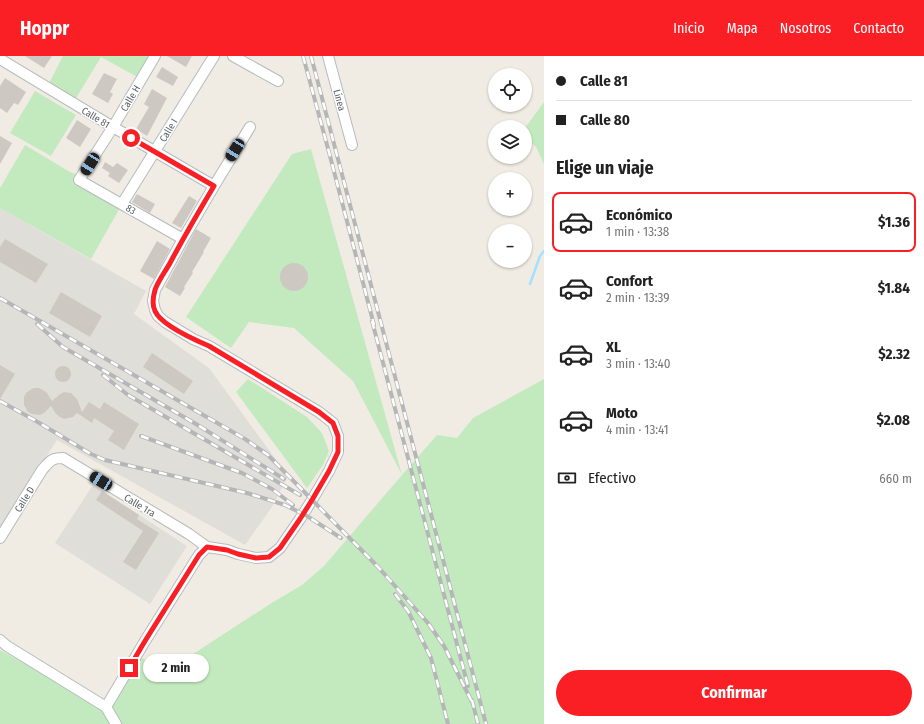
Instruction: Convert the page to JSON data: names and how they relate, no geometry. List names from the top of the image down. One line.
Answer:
{"streets":{"street":["Calle H","Línea","Calle 81","Calle I","83","Calle D","Calle 1ra"]},"crossings":[["Calle H","Calle 81"],["Calle H","83"],["Calle 81","Calle I"],["Calle I","83"],["Calle D","Calle 1ra"]],"page":{"header":"Hoppr","nav":["Inicio","Mapa","Nosotros","Contacto"],"banner":["Calle 81","Calle 80"],"map_buttons":["+","−"],"heading":"Elige un viaje","list":[{"name":"Económico","note":"1 min · 13:38","value":"$1.36"},{"name":"Confort","note":"2 min · 13:39","value":"$1.84"},{"name":"XL","note":"3 min · 13:40","value":"$2.32"},{"name":"Moto","note":"4 min · 13:41","value":"$2.08"}],"pay":["Efectivo","660 m"],"bubble":"2 min","buttons":"Confirmar"}}
